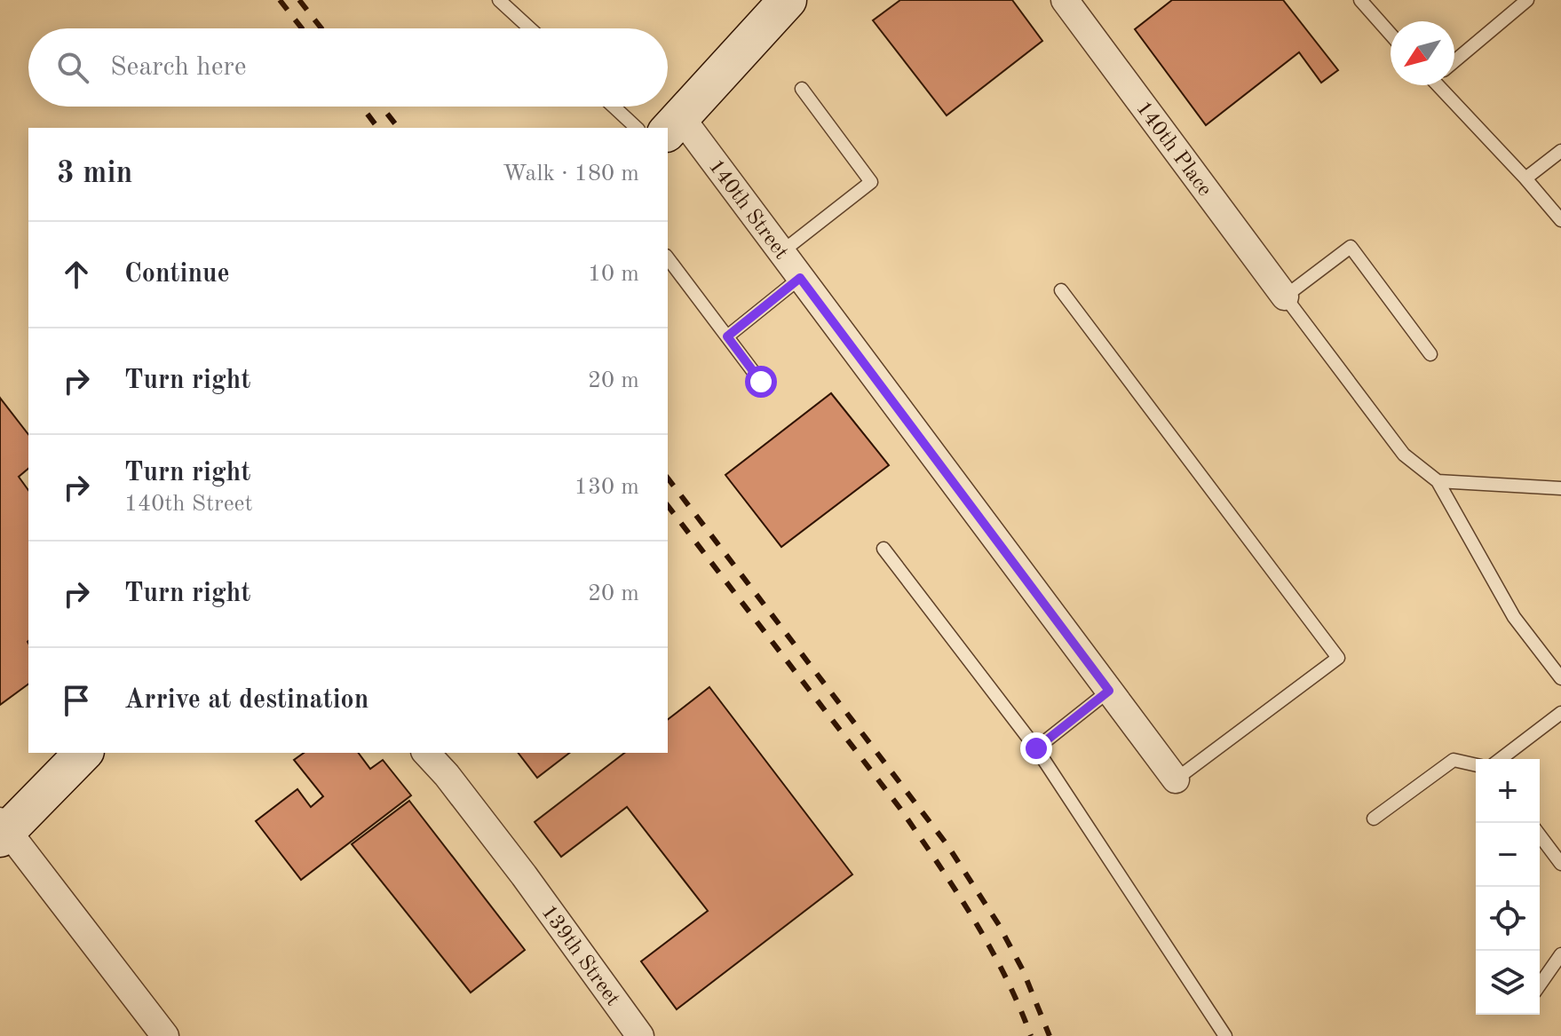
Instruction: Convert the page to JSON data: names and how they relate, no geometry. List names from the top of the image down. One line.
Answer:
{"streets":{"street":["140th Place","140th Street","139th Street"]},"north":"bottom left","page":{"search":"Search here","heading":["3 min","Walk · 180 m"],"list":[["Continue","10 m"],["Turn right","20 m"],["Turn right","140th Street","130 m"],["Turn right","20 m"],"Arrive at destination"],"map_buttons":["+","−"]}}
